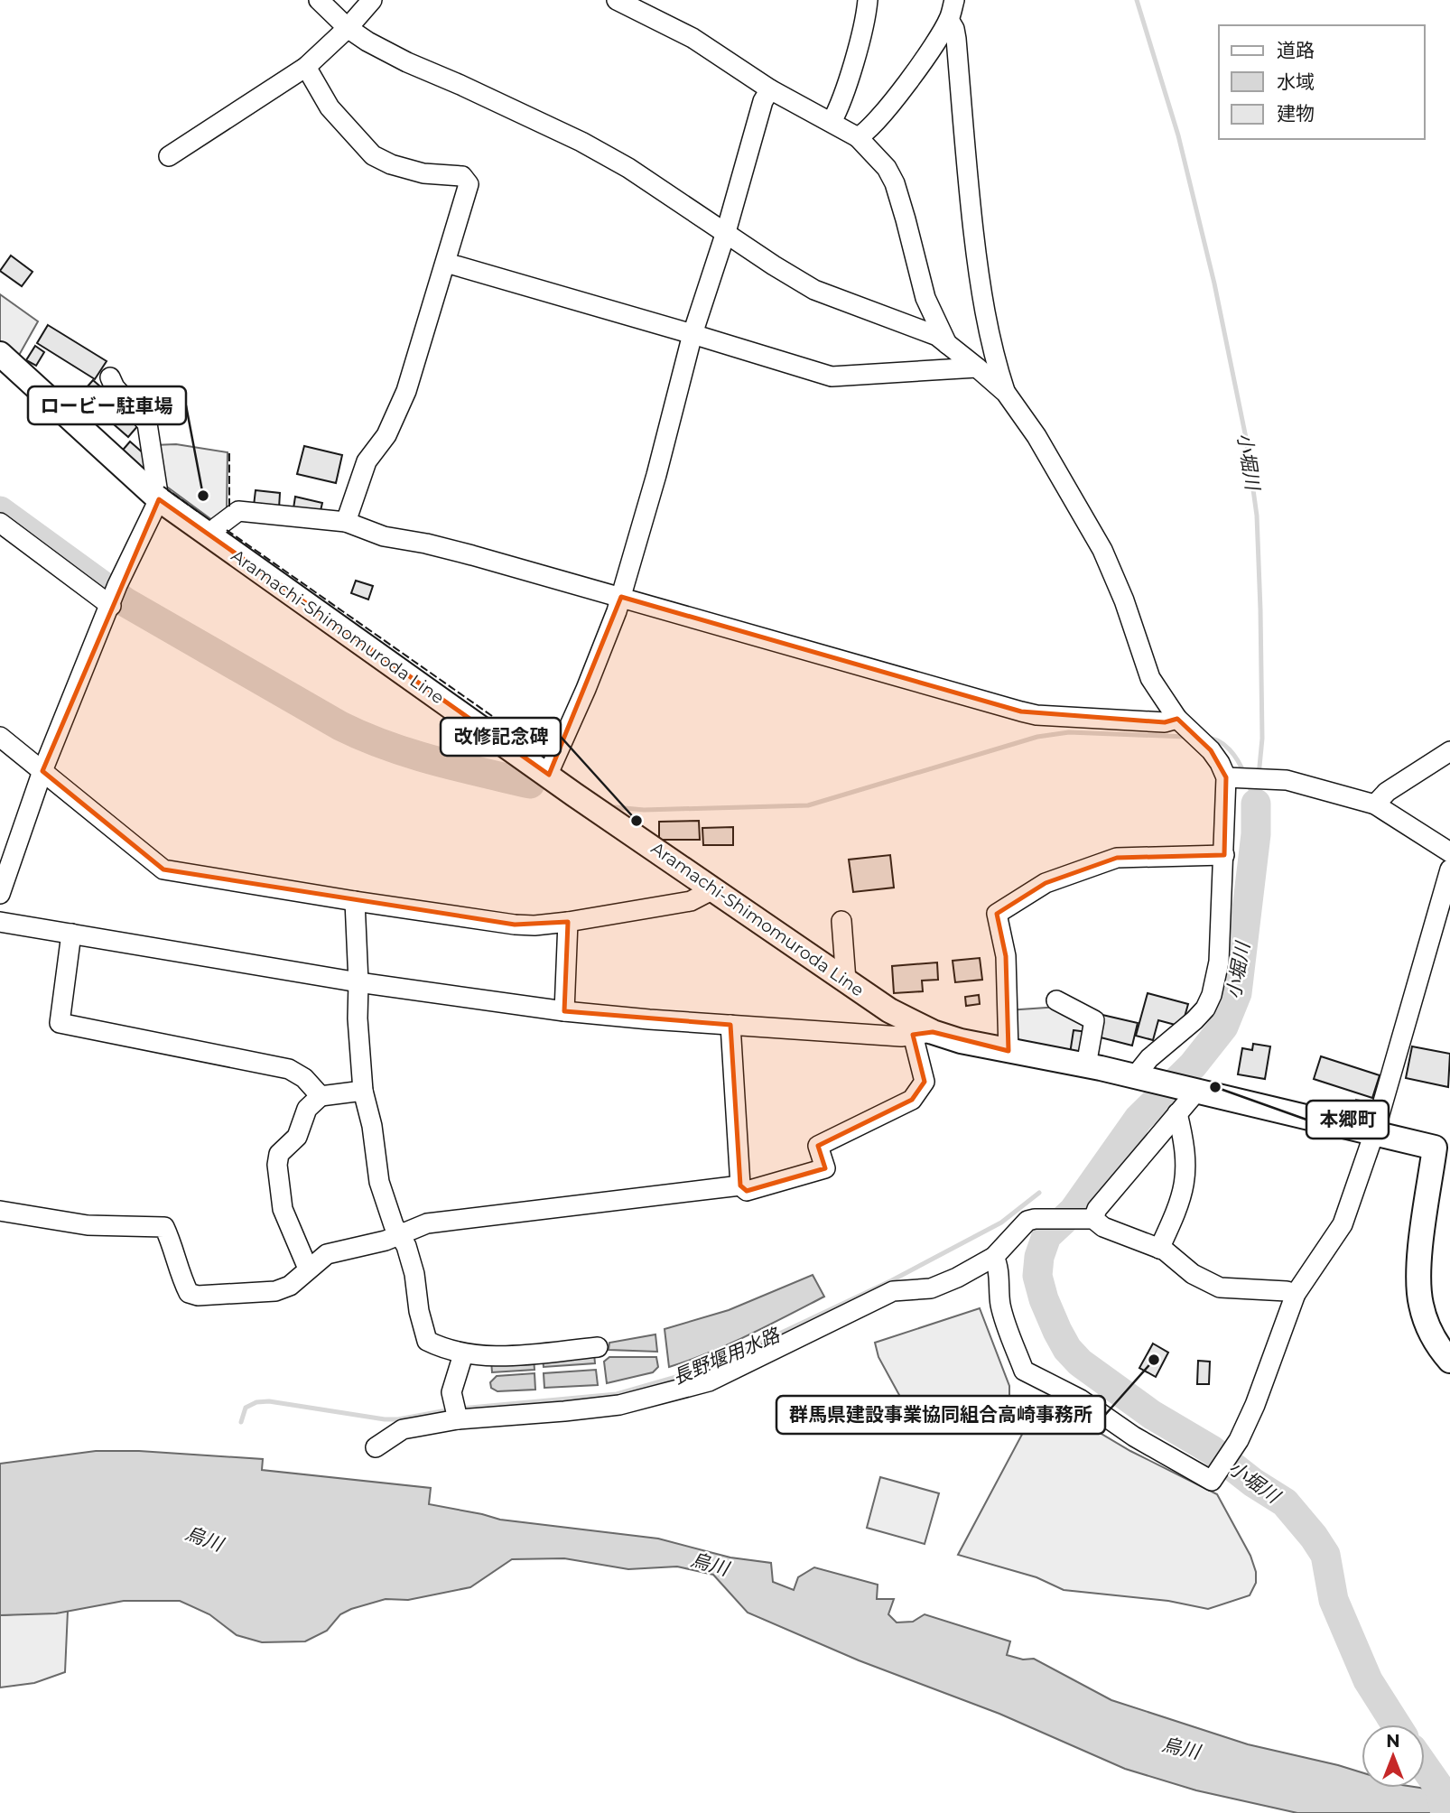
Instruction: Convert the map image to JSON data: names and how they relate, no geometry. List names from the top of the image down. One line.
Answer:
{"streets":{"main road":["Aramachi-Shimomuroda Line"]},"water":["小堀川","長野堰用水路","烏川"],"places":["ロービー駐車場","改修記念碑","本郷町","群馬県建設事業協同組合高崎事務所"],"legend":["道路","水域","建物"],"north":"top"}
